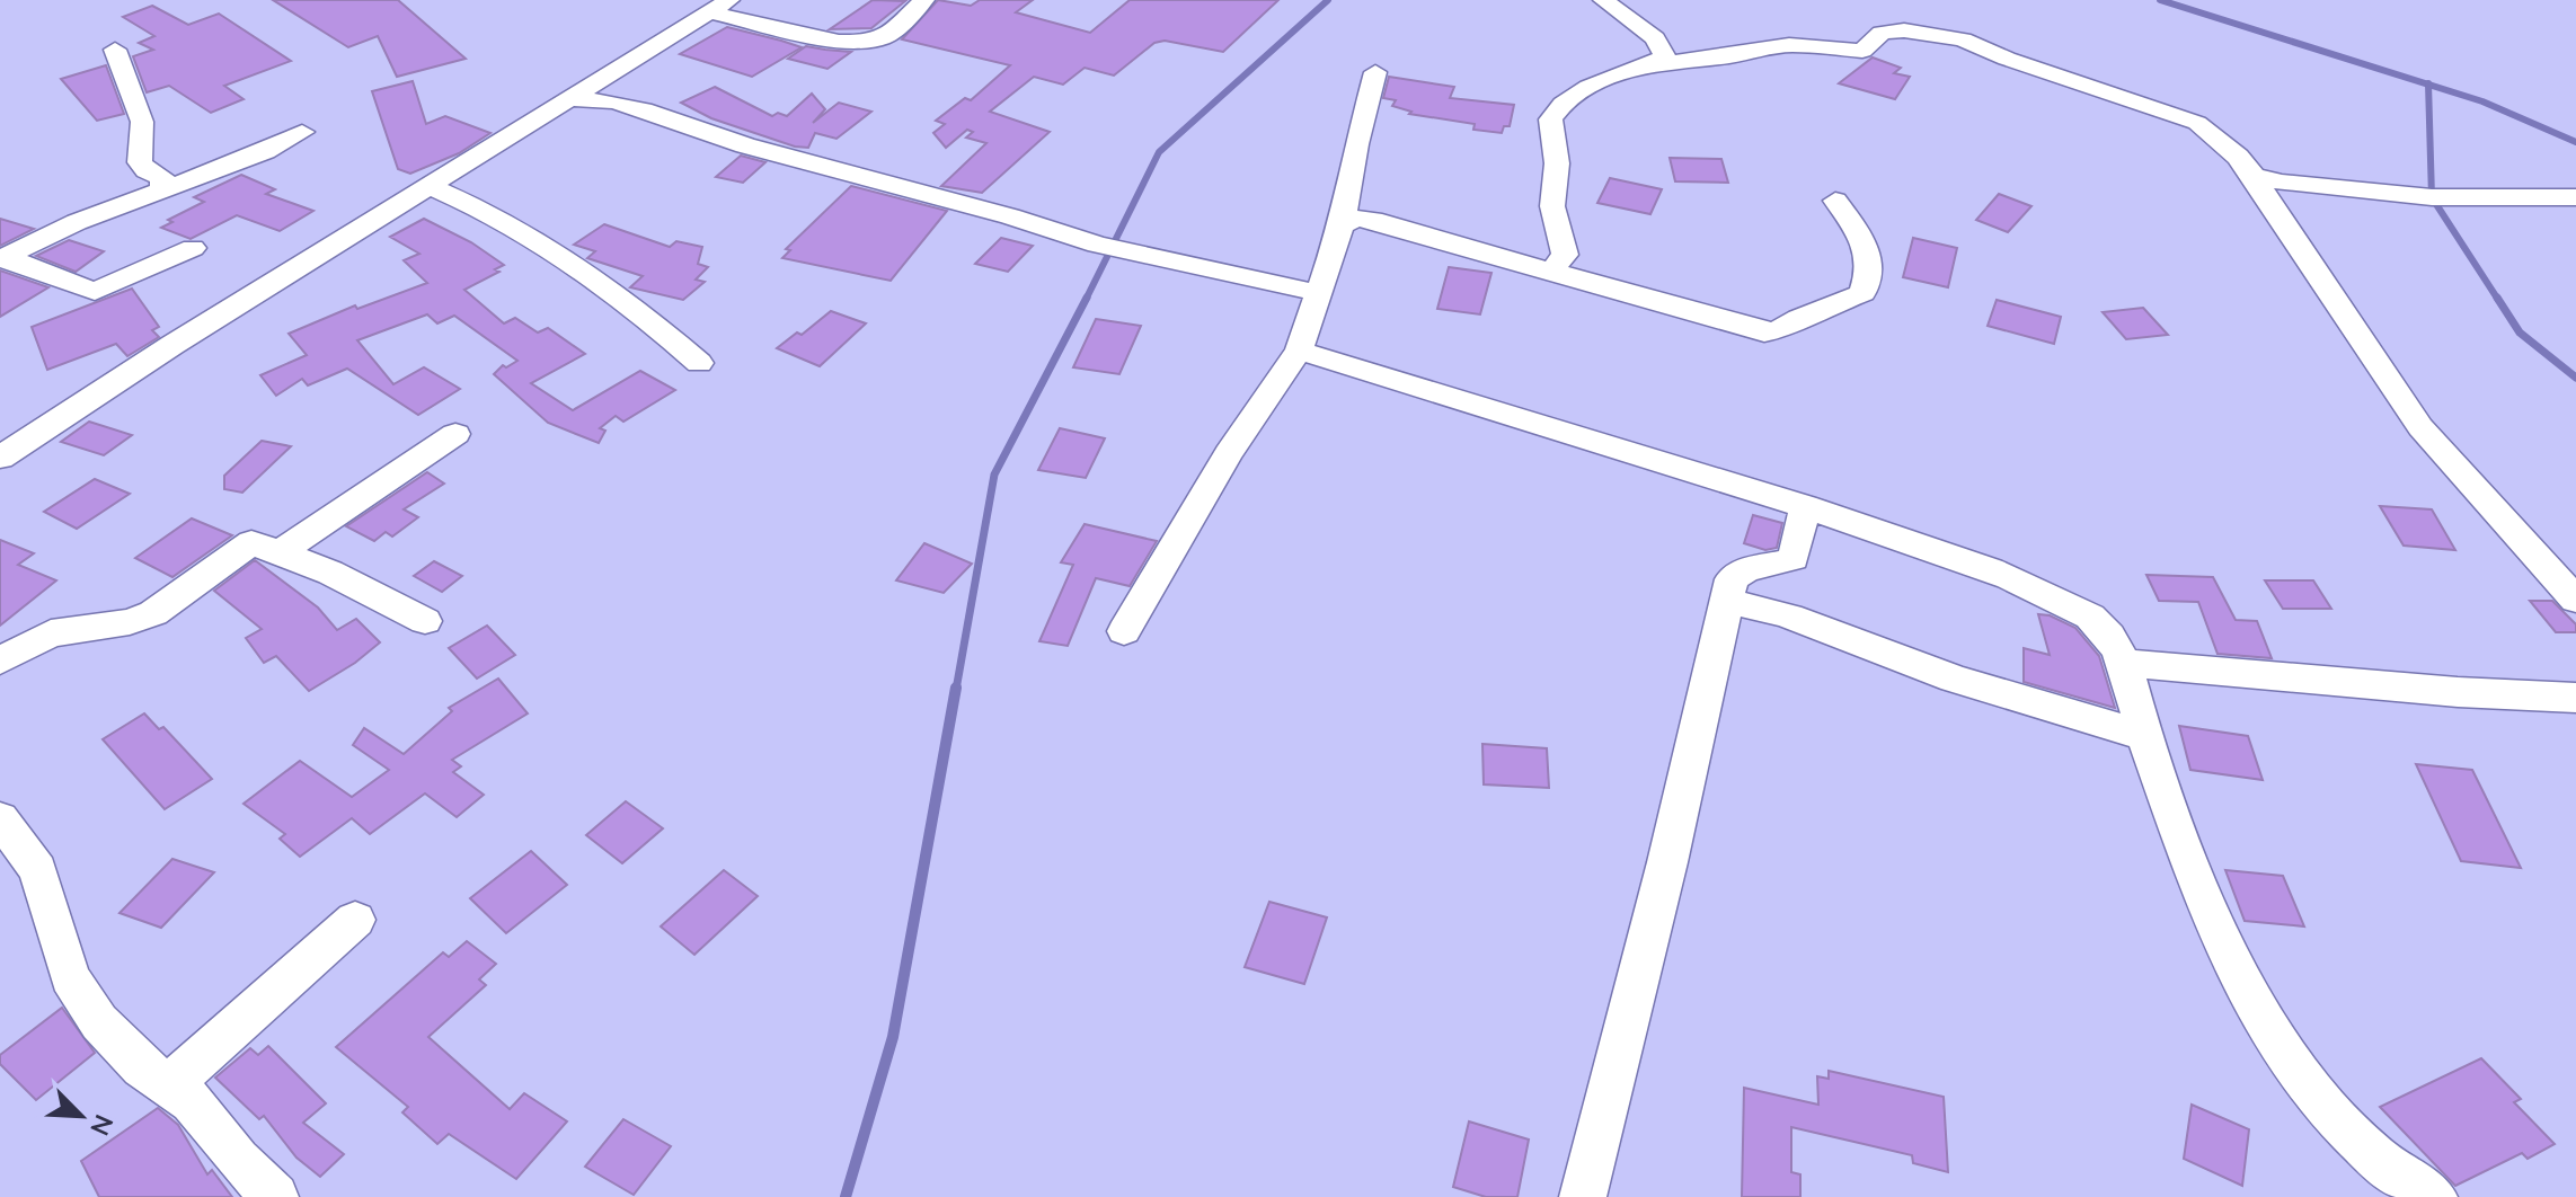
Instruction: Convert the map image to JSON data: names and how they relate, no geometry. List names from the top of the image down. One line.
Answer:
{"north":"bottom right"}
